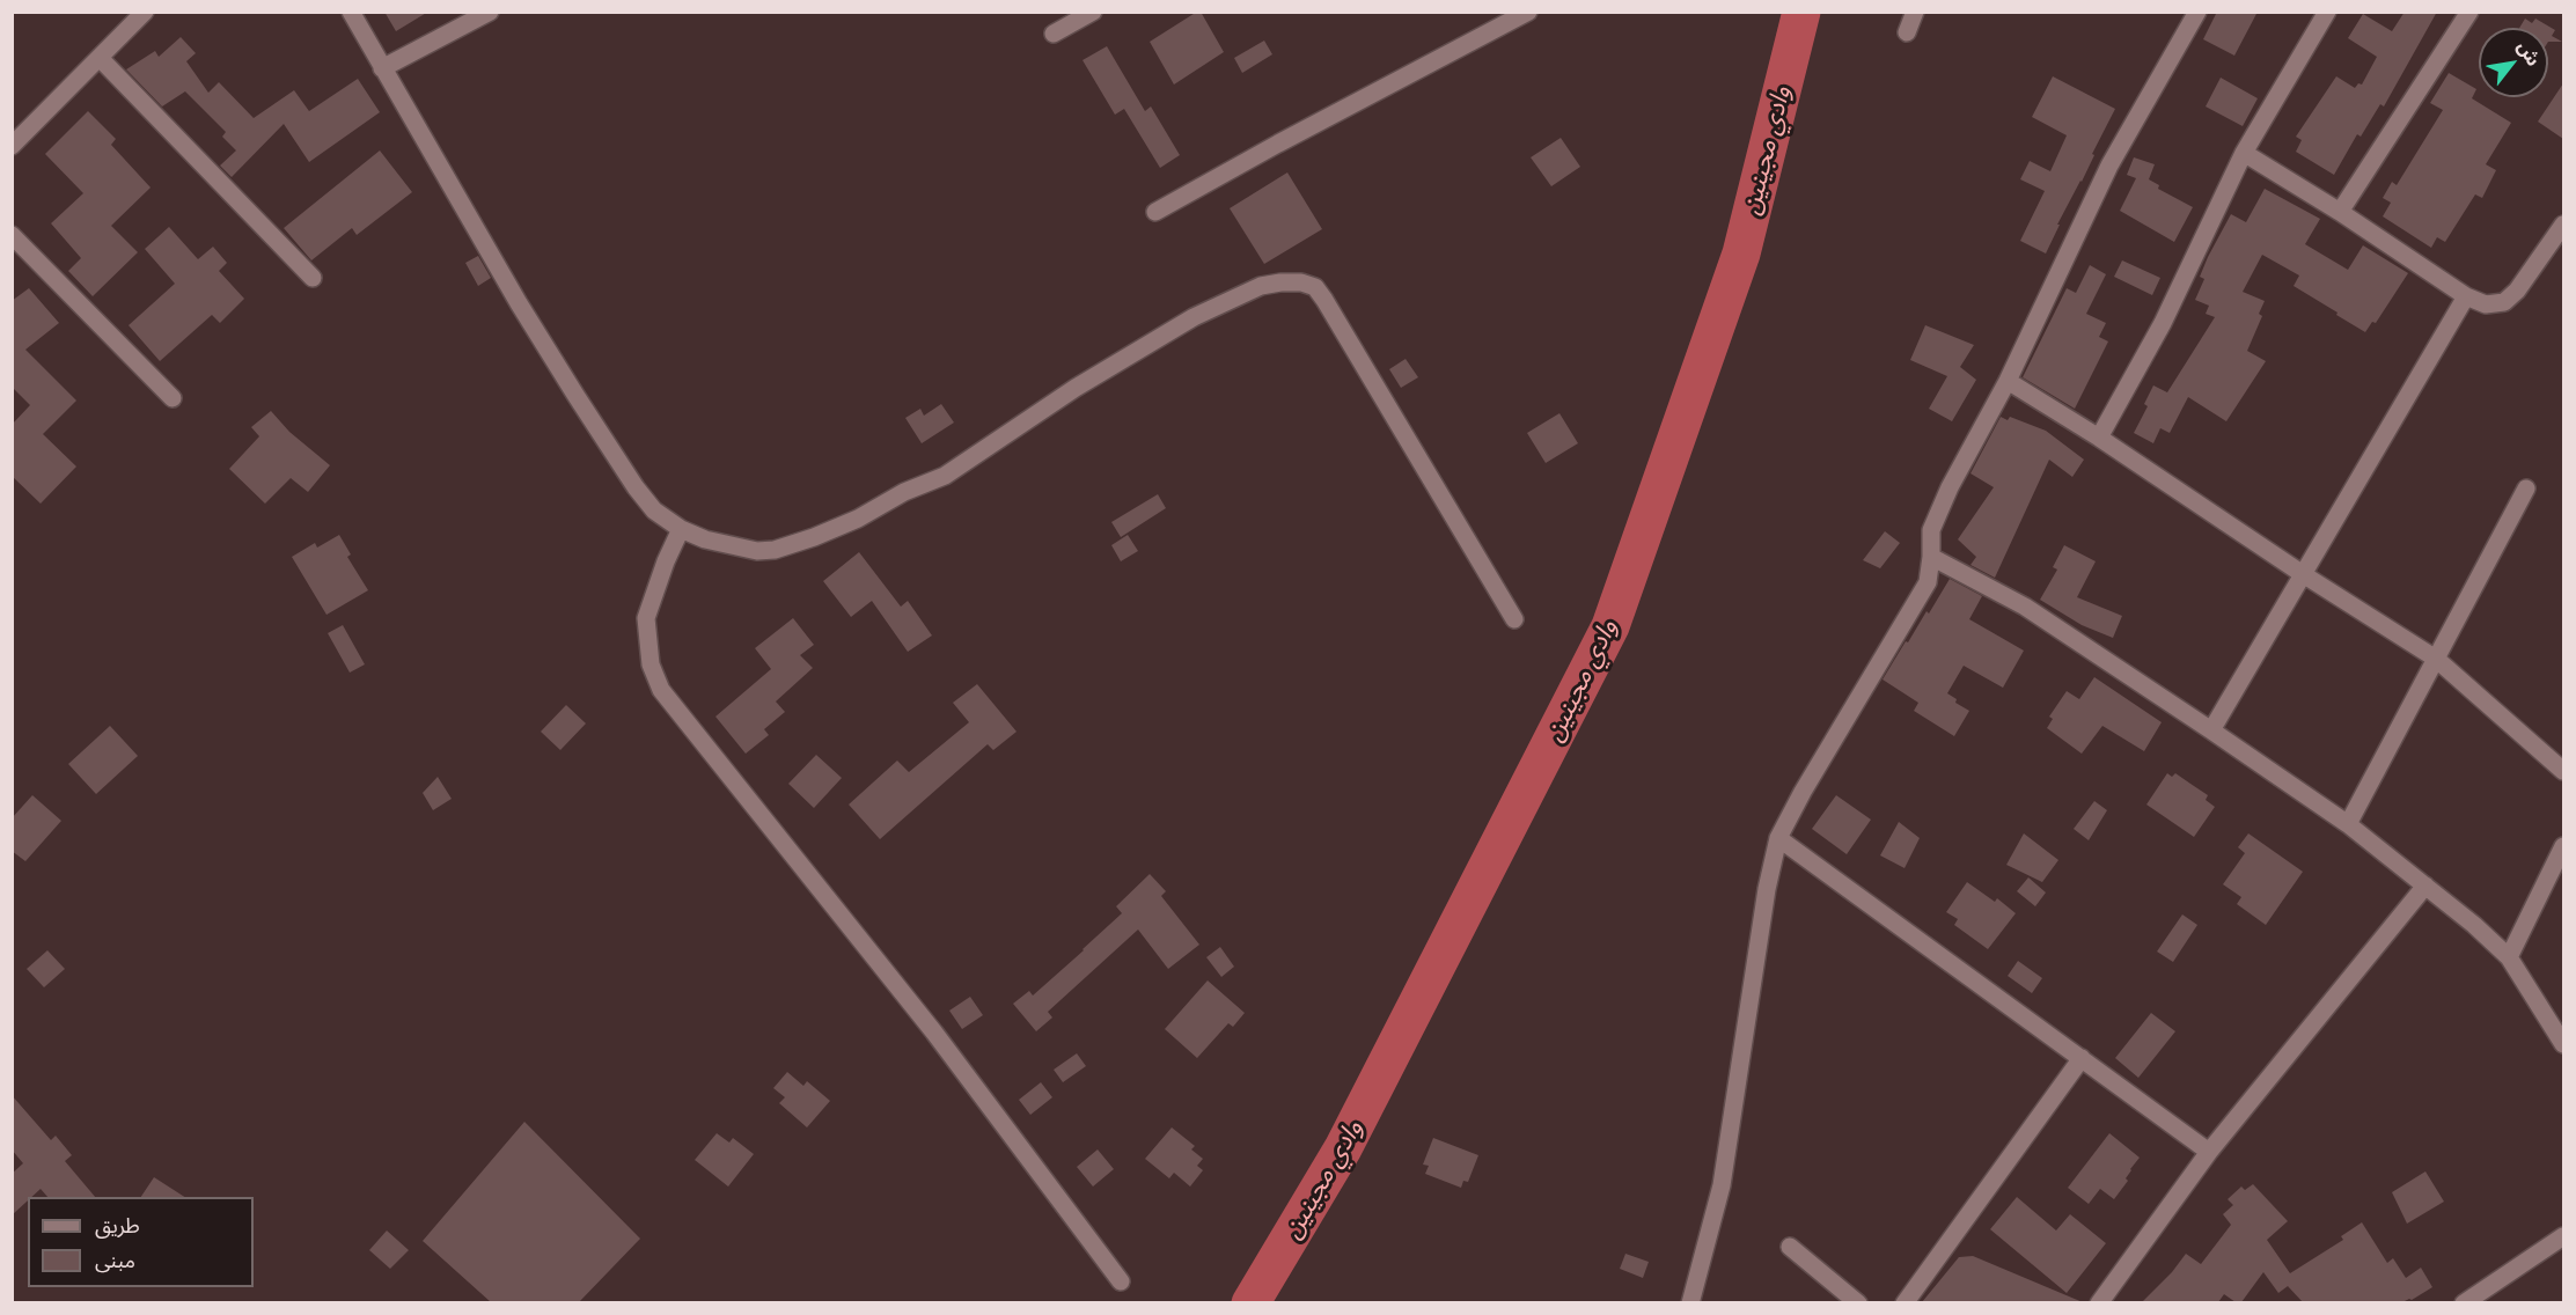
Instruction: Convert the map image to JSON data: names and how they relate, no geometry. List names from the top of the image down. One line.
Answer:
{"water":["وادي مجينين"],"legend":["طريق","مبنى"],"north":"top right"}
